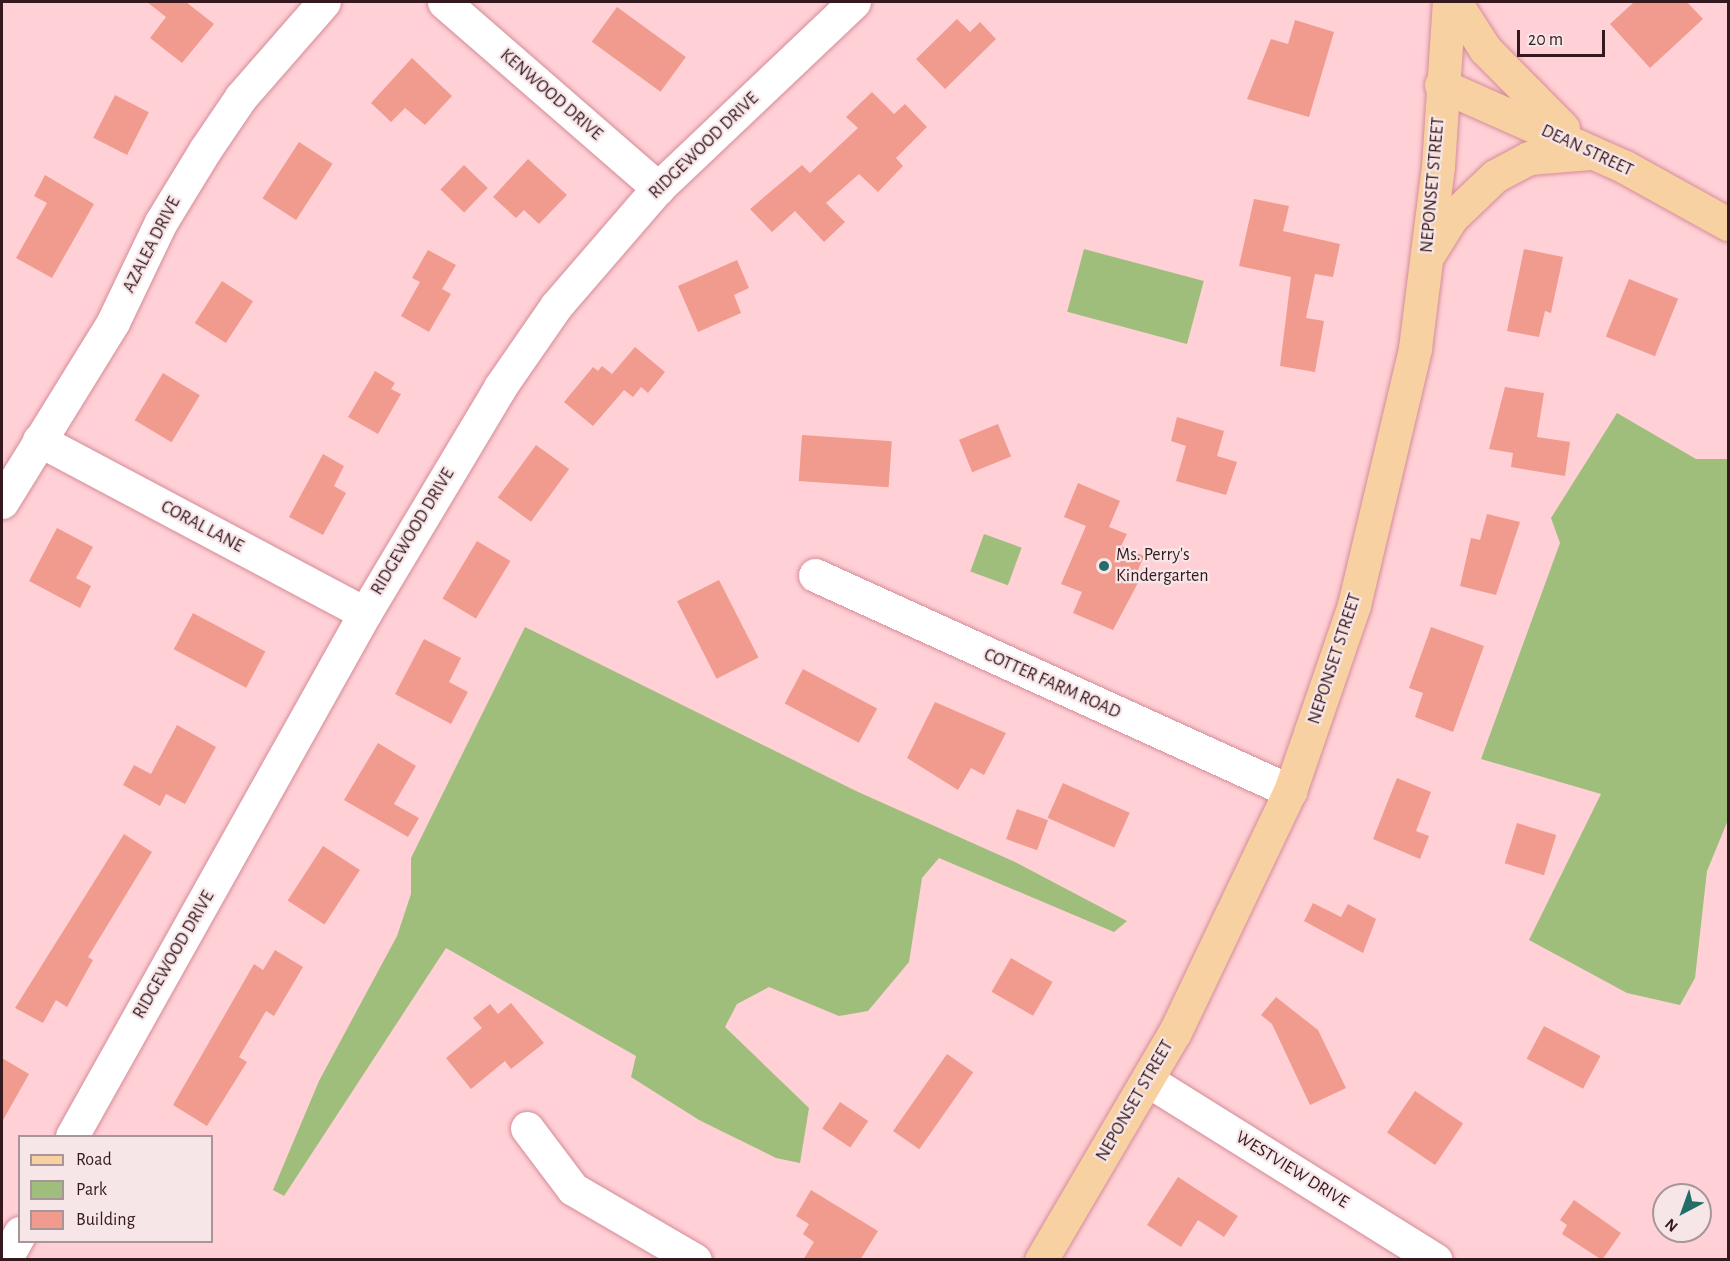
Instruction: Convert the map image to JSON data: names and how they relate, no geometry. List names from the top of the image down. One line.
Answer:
{"streets":{"main road":["DEAN STREET","NEPONSET STREET"],"street":["KENWOOD DRIVE","RIDGEWOOD DRIVE","AZALEA DRIVE","CORAL LANE","COTTER FARM ROAD","WESTVIEW DRIVE"]},"crossings":[["KENWOOD DRIVE","RIDGEWOOD DRIVE"],["RIDGEWOOD DRIVE","CORAL LANE"],["DEAN STREET","NEPONSET STREET"],["NEPONSET STREET","COTTER FARM ROAD"],["NEPONSET STREET","WESTVIEW DRIVE"],["AZALEA DRIVE","CORAL LANE"]],"places":["Ms. Perry's Kindergarten"],"legend":["Road","Park","Building"],"scale_bar":"20 m","north":"bottom left"}
